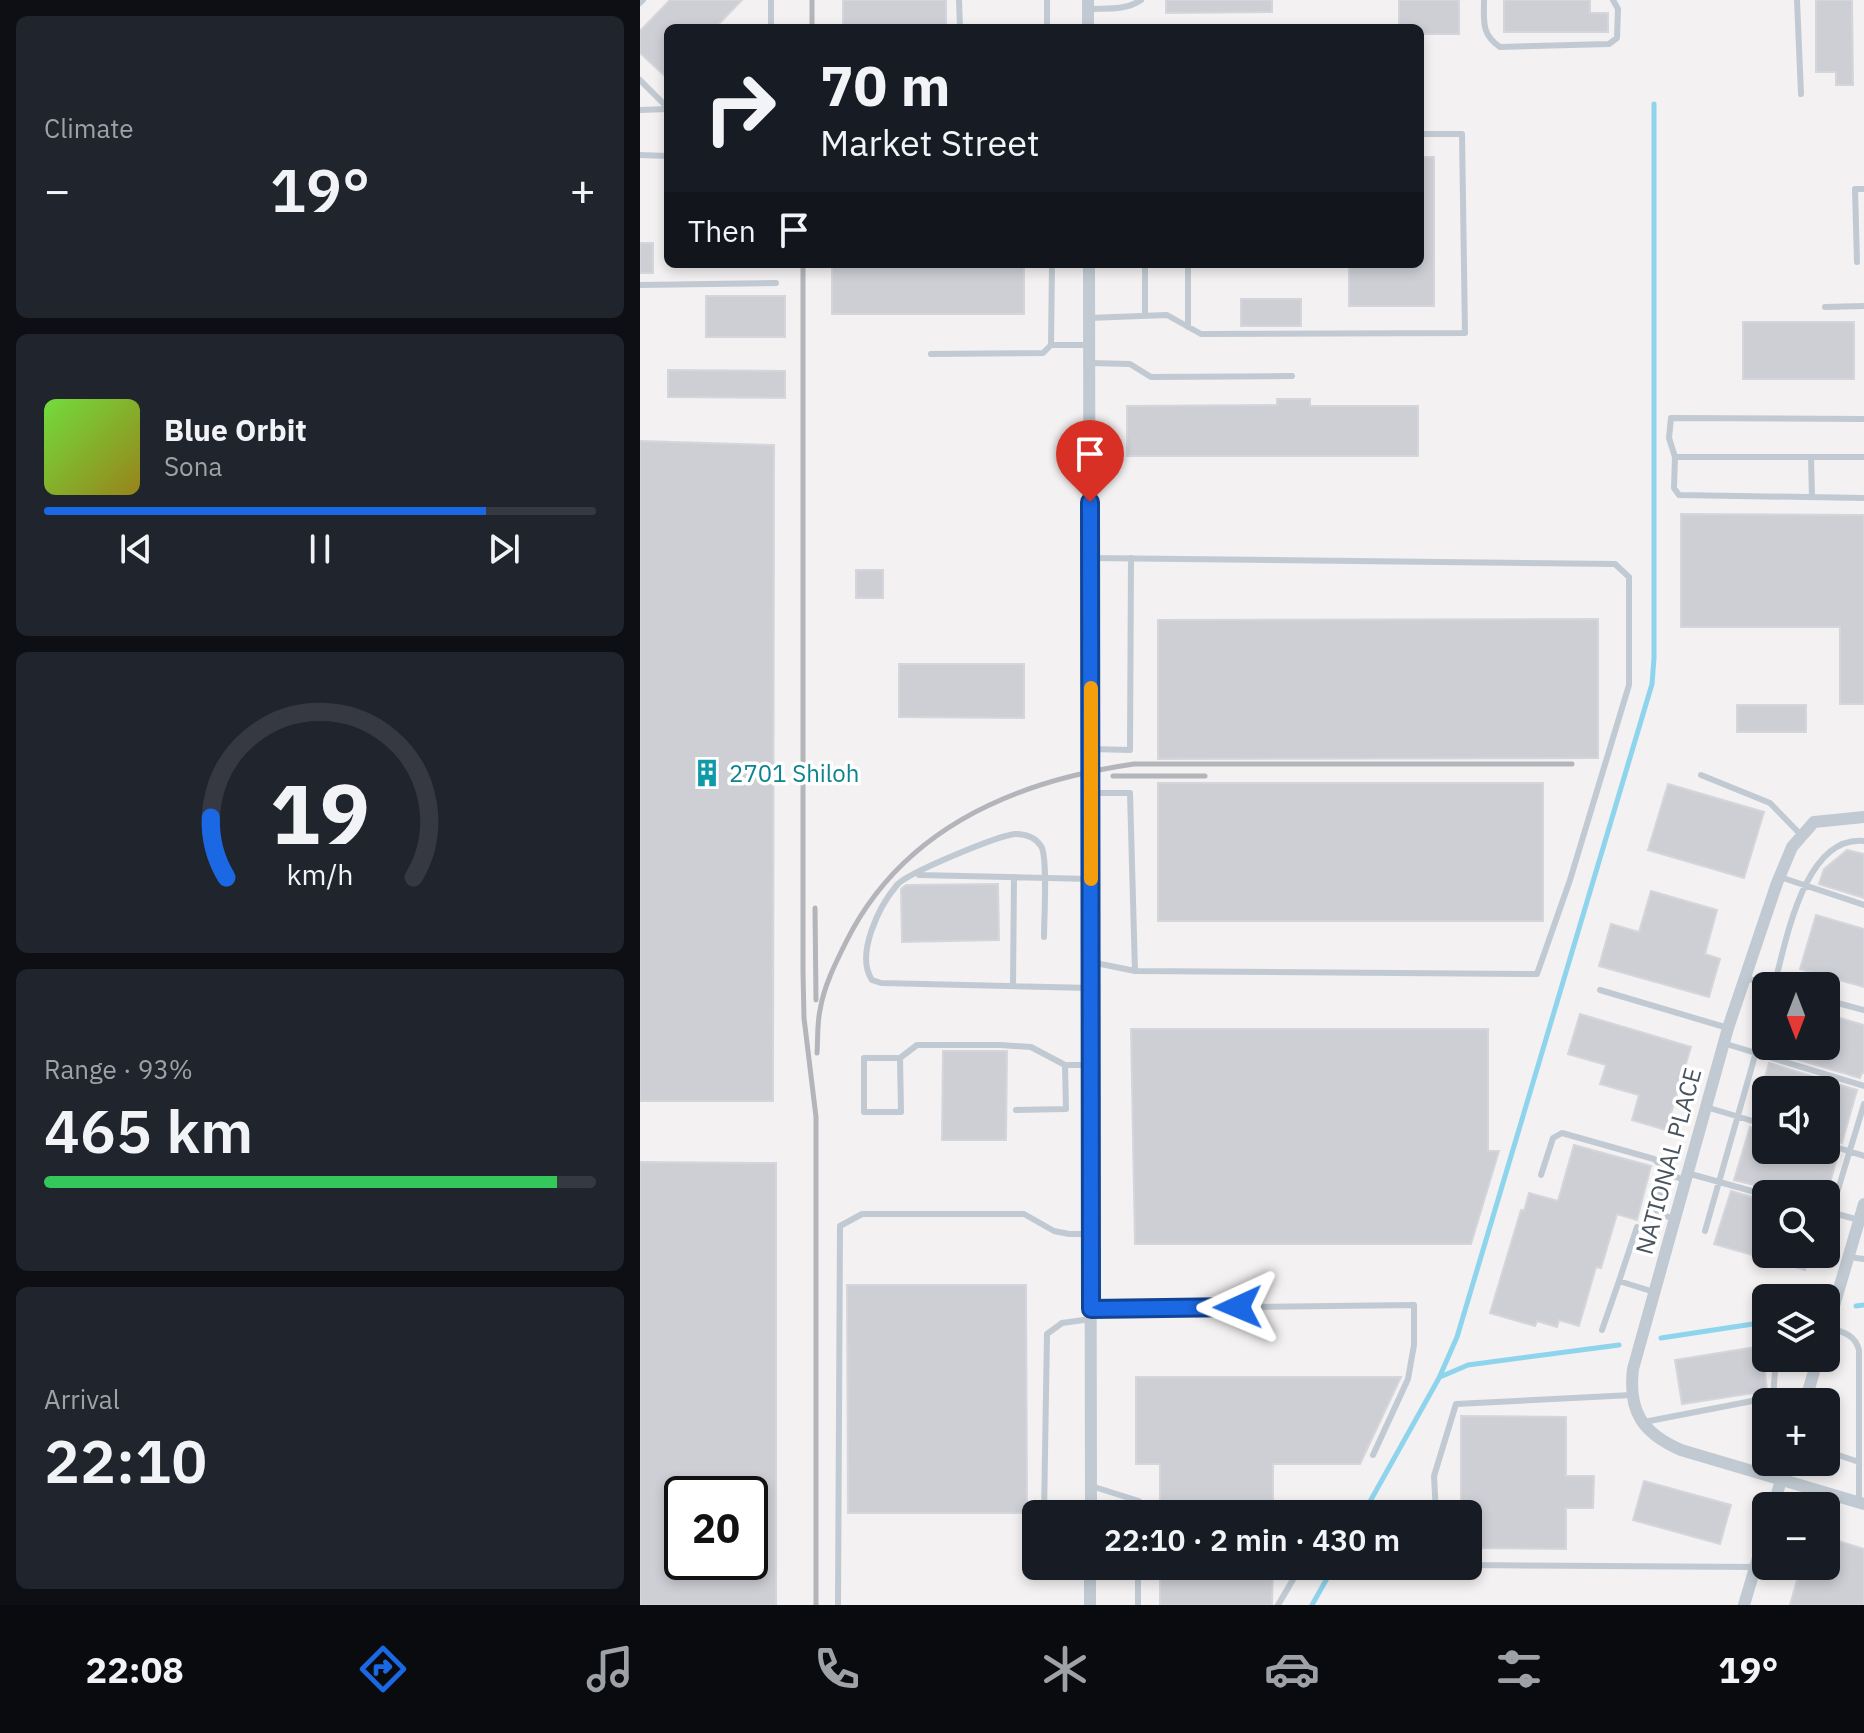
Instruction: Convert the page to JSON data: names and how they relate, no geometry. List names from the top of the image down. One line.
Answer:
{"streets":{"street":["NATIONAL PLACE"]},"places":{"building":["2701 Shiloh"]},"north":"bottom","page":{"tile":["Climate",["Range · 93%","465 km"],["Arrival","22:10"]],"turn":["70 m","Market Street"],"heat":["−","19°","+"],"then":"Then","song":["Blue Orbit","Sona"],"map_buttons":["+","−"],"limit":"20","trip":"22:10 · 2 min · 430 m","tabs":["22:08","19°"],"gauge":["19","km/h"]}}
